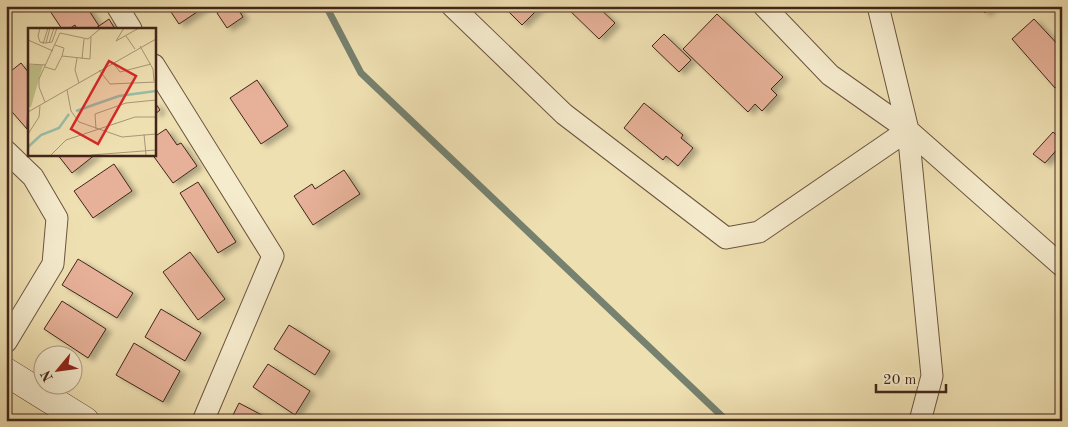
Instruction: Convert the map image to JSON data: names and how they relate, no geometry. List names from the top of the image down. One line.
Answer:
{"scale_bar":"20 m","north":"bottom left"}
